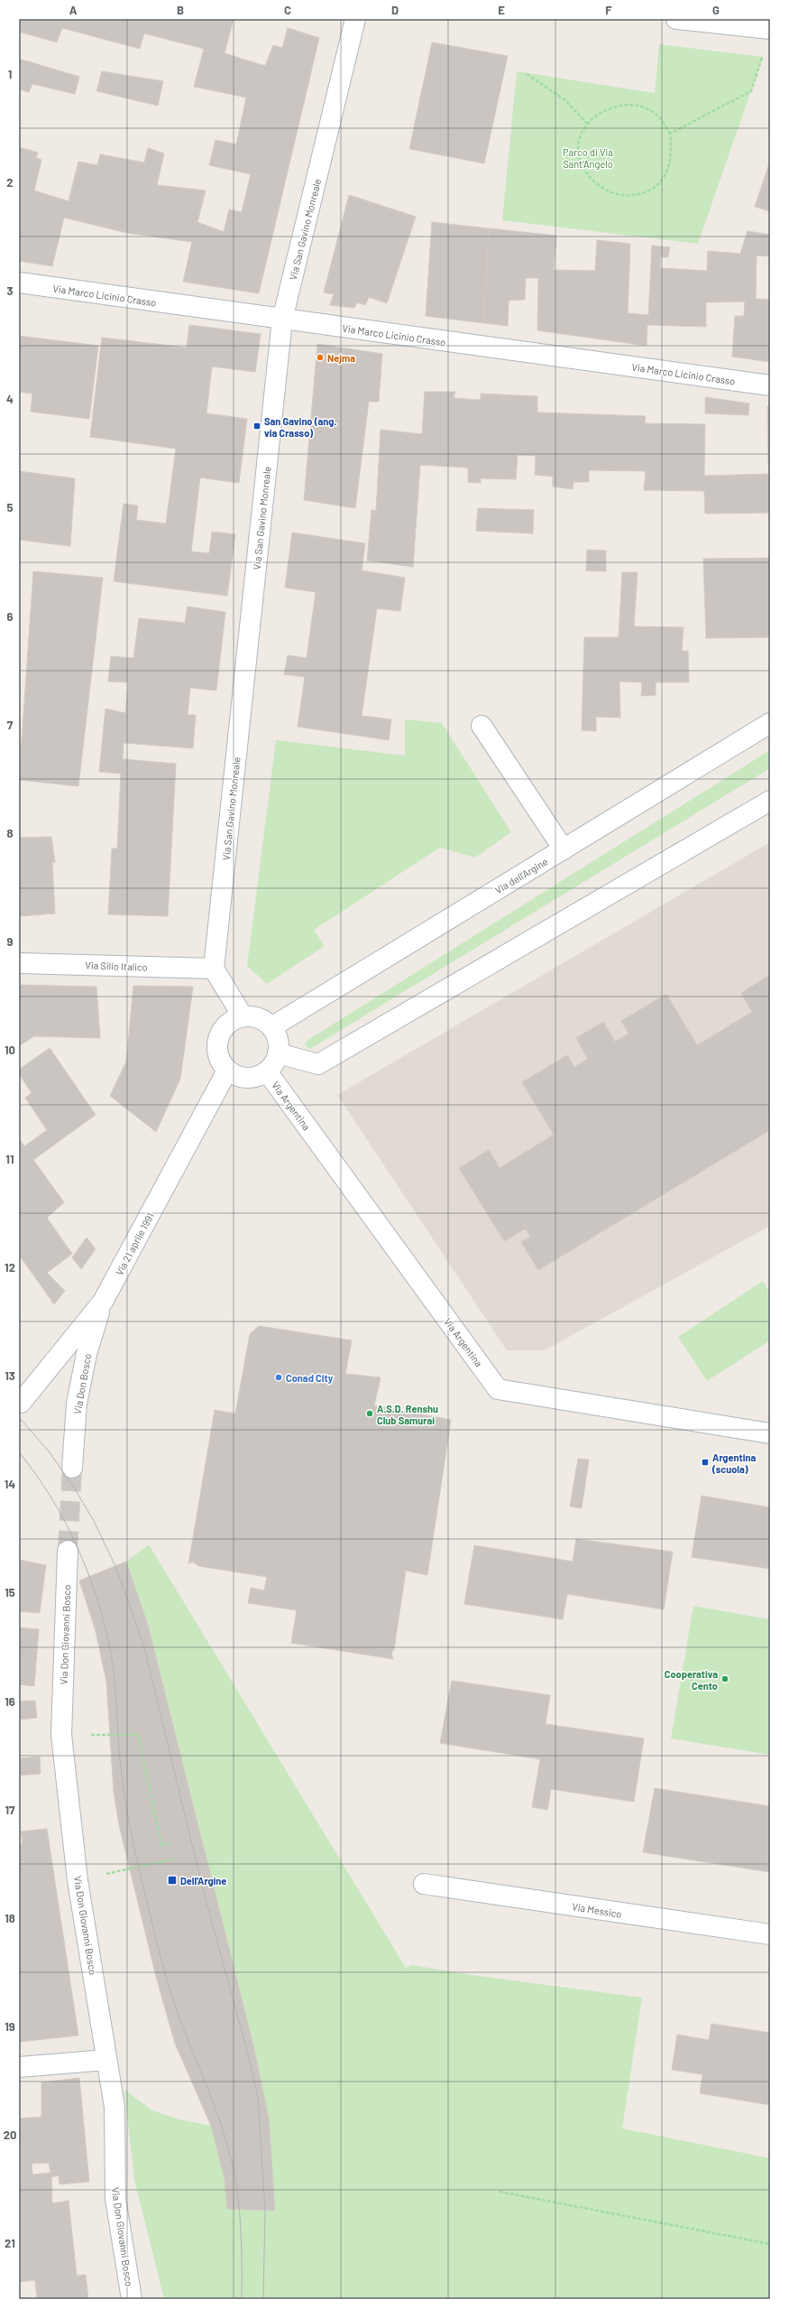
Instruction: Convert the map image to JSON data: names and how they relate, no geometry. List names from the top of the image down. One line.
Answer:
{"streets":{"street":["Via San Gavino Monreale","Via Marco Licinio Crasso","Via dell'Argine","Via Silio Italico","Via Argentina","Via 21 aprile 1991","Via Don Bosco","Via Don Giovanni Bosco","Via Messico"]},"crossings":[["Via San Gavino Monreale","Via Marco Licinio Crasso"],["Via San Gavino Monreale","Via Silio Italico"],["Via dell'Argine","Via Argentina"],["Via dell'Argine","Via 21 aprile 1991"],["Via Argentina","Via 21 aprile 1991"],["Via 21 aprile 1991","Via Don Bosco"]],"parks":["Parco di Via Sant'Angelo"],"places":{"other":["Nejma","Conad City","A.S.D. Renshu Club Samurai","Cooperativa Cento"],"transit":["San Gavino (ang. via Crasso)","Argentina (scuola)","Dell'Argine"]},"grid":{"columns":["A","B","C","D","E","F","G"],"rows":["1","2","3","4","5","6","7","8","9","10","11","12","13","14","15","16","17","18","19","20","21"]}}
